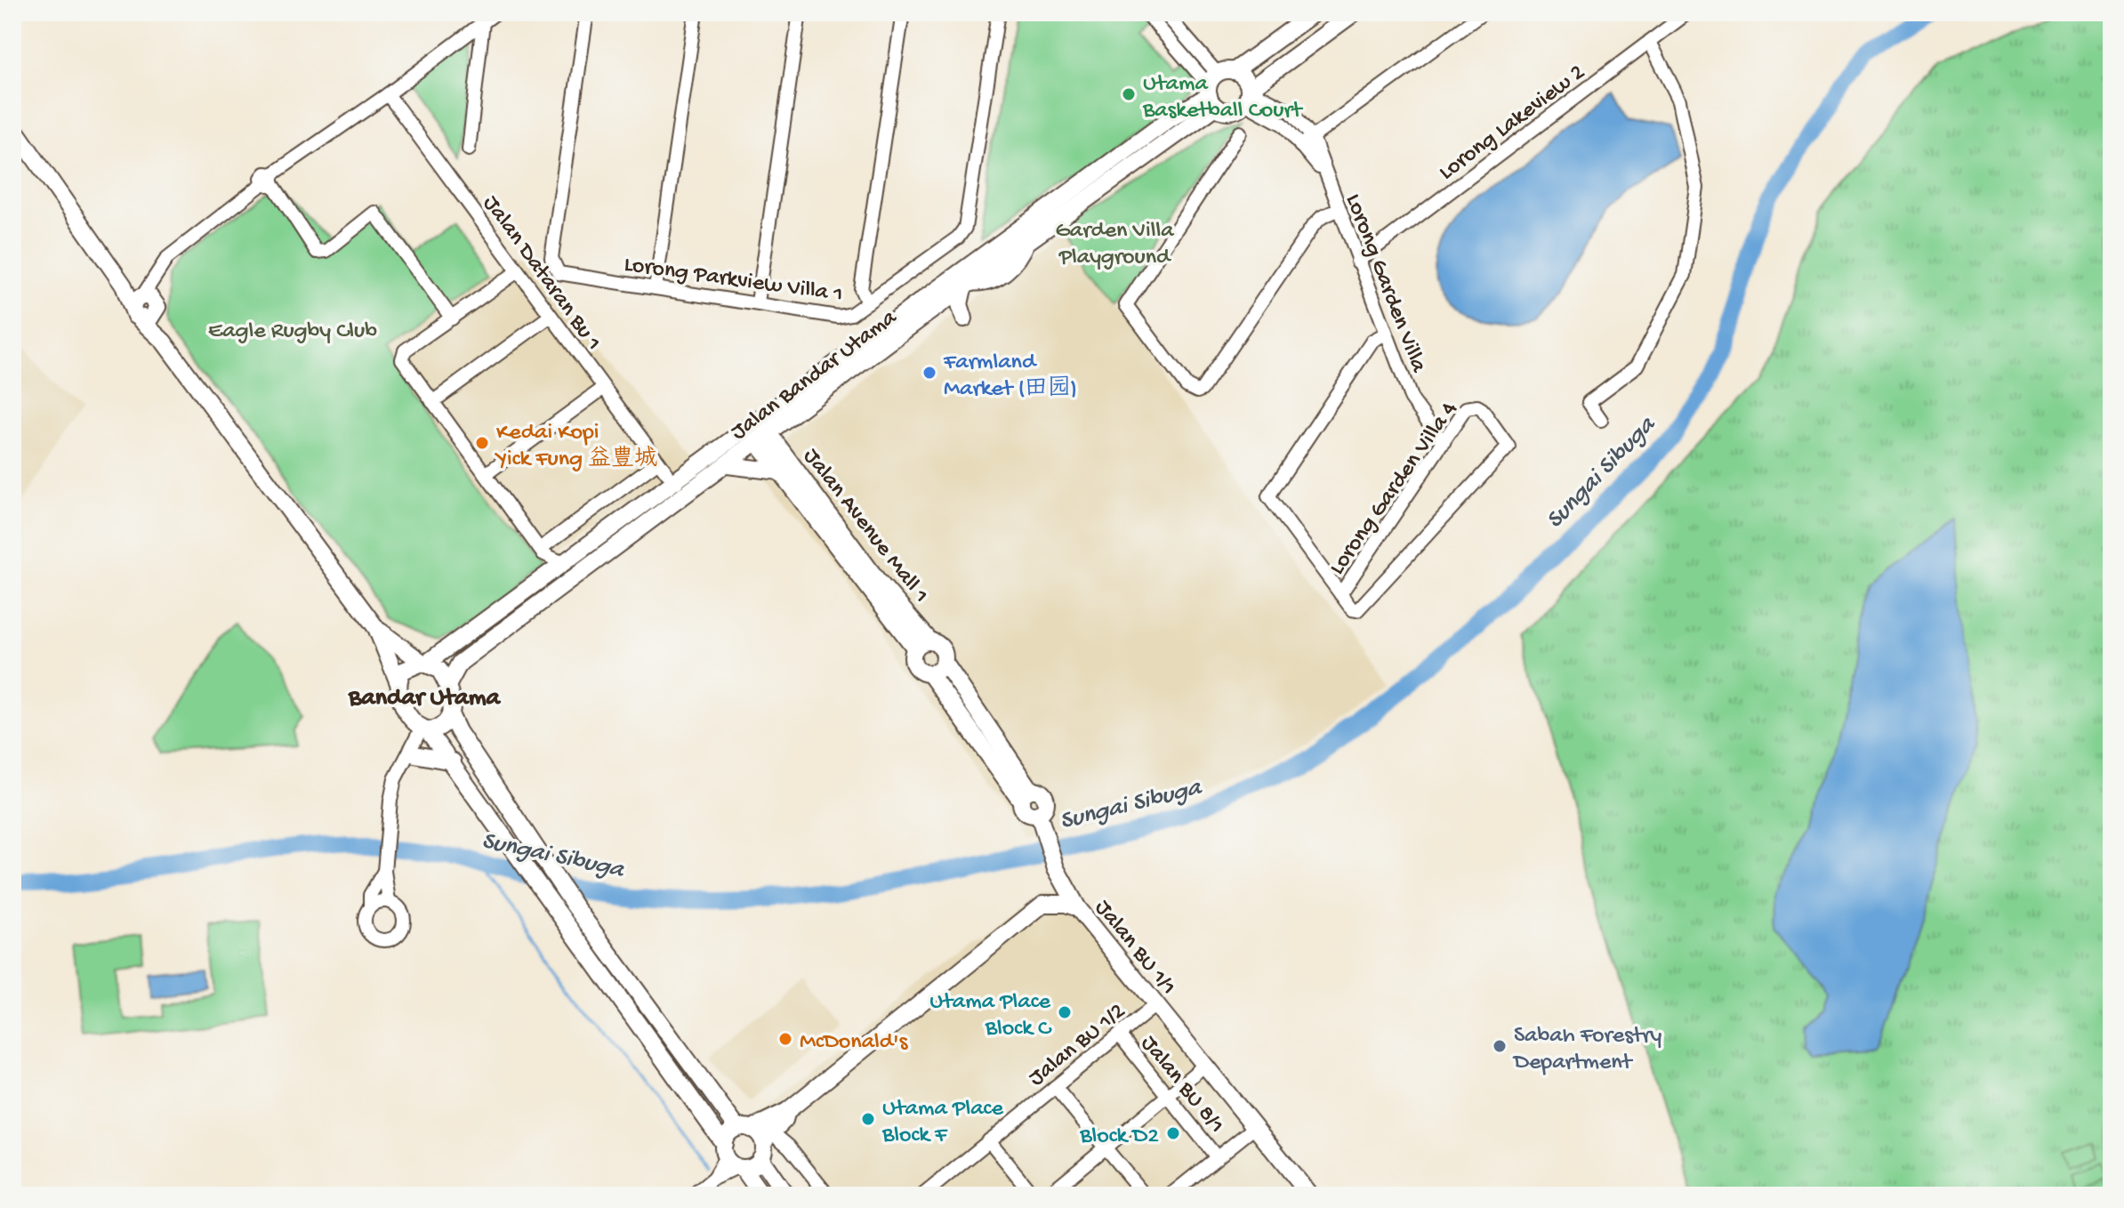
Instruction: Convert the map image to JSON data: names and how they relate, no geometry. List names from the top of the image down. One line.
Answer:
{"streets":{"street":["Lorong Lakeview 2","Jalan Dataran Bu 1","Lorong Parkview Villa 1","Lorong Garden Villa","Jalan Bandar Utama","Lorong Garden Villa 4","Jalan Avenue Mall 1","Jalan BU 1/1","Jalan BU 1/2","Jalan BU 8/1"]},"crossings":[["Lorong Lakeview 2","Lorong Garden Villa"],["Lorong Garden Villa","Jalan Bandar Utama"],["Lorong Garden Villa","Lorong Garden Villa 4"],["Jalan Bandar Utama","Jalan Avenue Mall 1"],["Jalan BU 1/1","Jalan BU 1/2"],["Jalan BU 1/2","Jalan BU 8/1"]],"districts":["Bandar Utama"],"water":["Sungai Sibuga"],"parks":["Garden Villa Playground","Eagle Rugby Club"],"places":["Utama Basketball Court","Farmland Market (田园)","Kedai Kopi Yick Fung 益豊城","Utama Place Block C","McDonald's","Sabah Forestry Department","Utama Place Block F","Block D2"]}
